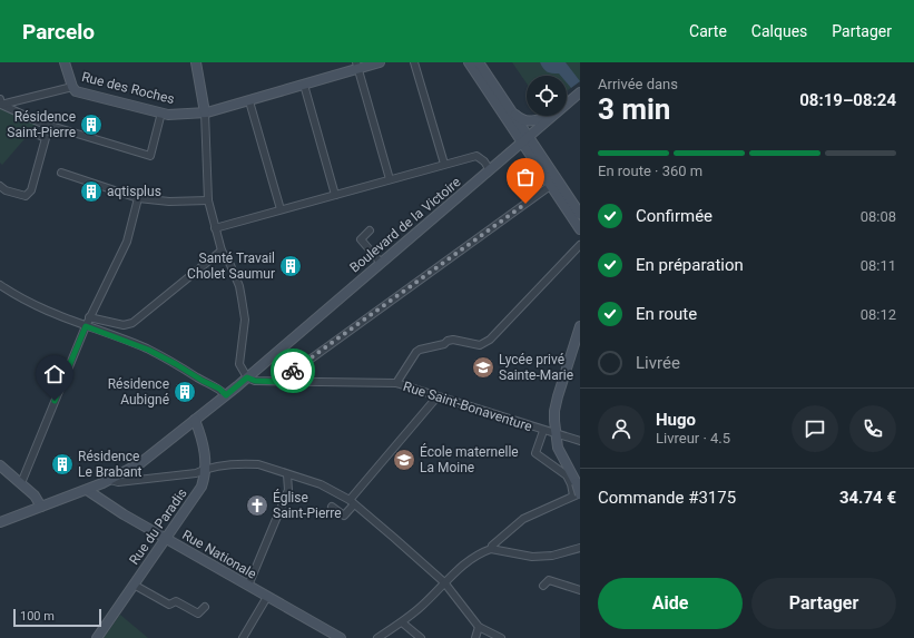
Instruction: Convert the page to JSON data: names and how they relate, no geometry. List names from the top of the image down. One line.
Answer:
{"streets":{"main road":["Rue des Roches","Boulevard de la Victoire","Rue du Paradis","Rue Nationale"],"street":["Rue Saint-Bonaventure"]},"crossings":[["Boulevard de la Victoire","Rue Saint-Bonaventure"],["Boulevard de la Victoire","Rue du Paradis"],["Boulevard de la Victoire","Rue Nationale"],["Rue du Paradis","Rue Nationale"]],"places":{"building":["Résidence Saint-Pierre","aqtisplus","Santé Travail Cholet Saumur","Résidence Aubigné","Résidence Le Brabant"],"school or university":["Lycée privé Sainte-Marie","École maternelle La Moine"],"church":["Église Saint-Pierre"]},"scale_bar":"100 m","page":{"header":"Parcelo","nav":["Carte","Calques","Partager"],"heading":["3 min","Arrivée dans","08:19–08:24"],"panel":["Hugo","Livreur · 4.5","Commande #3175","34.74 €"],"bar":"En route · 360 m","list":[["Confirmée","08:08"],["En préparation","08:11"],["En route","08:12"],"Livrée"],"buttons":["Aide","Partager"],"scale":"100 m"}}
